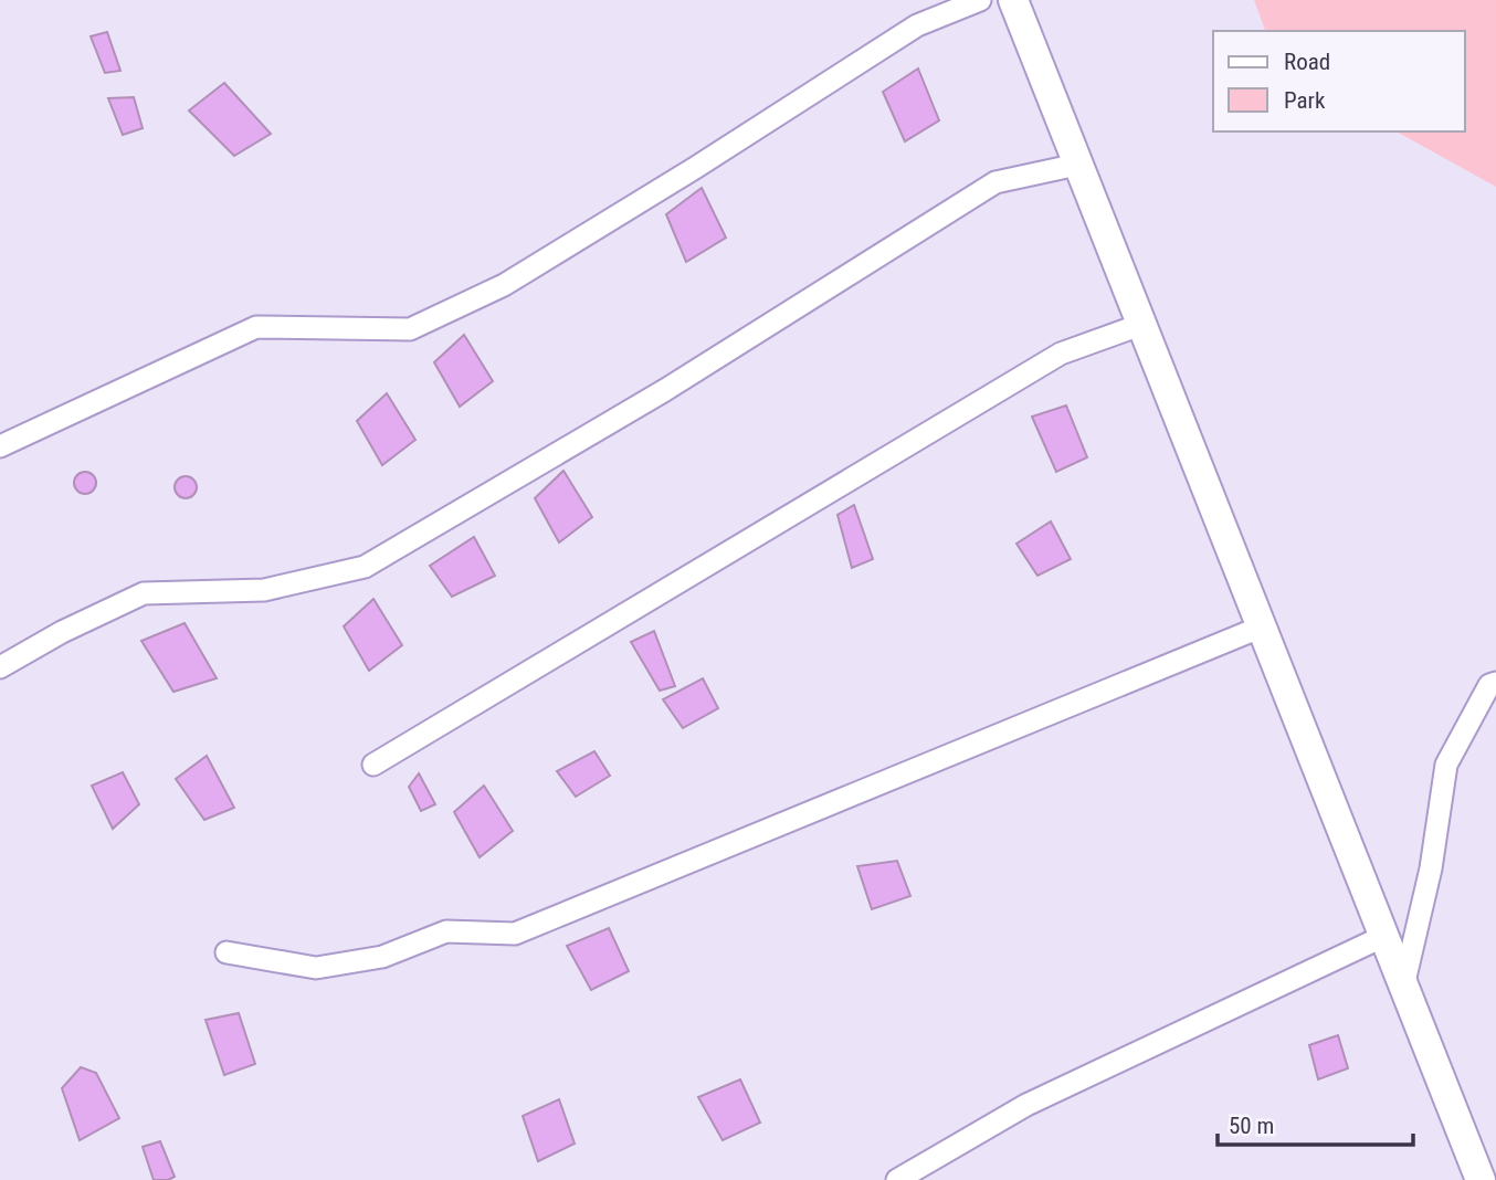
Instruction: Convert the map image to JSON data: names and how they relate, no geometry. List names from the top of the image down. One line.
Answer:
{"legend":["Road","Park"],"scale_bar":"50 m"}
